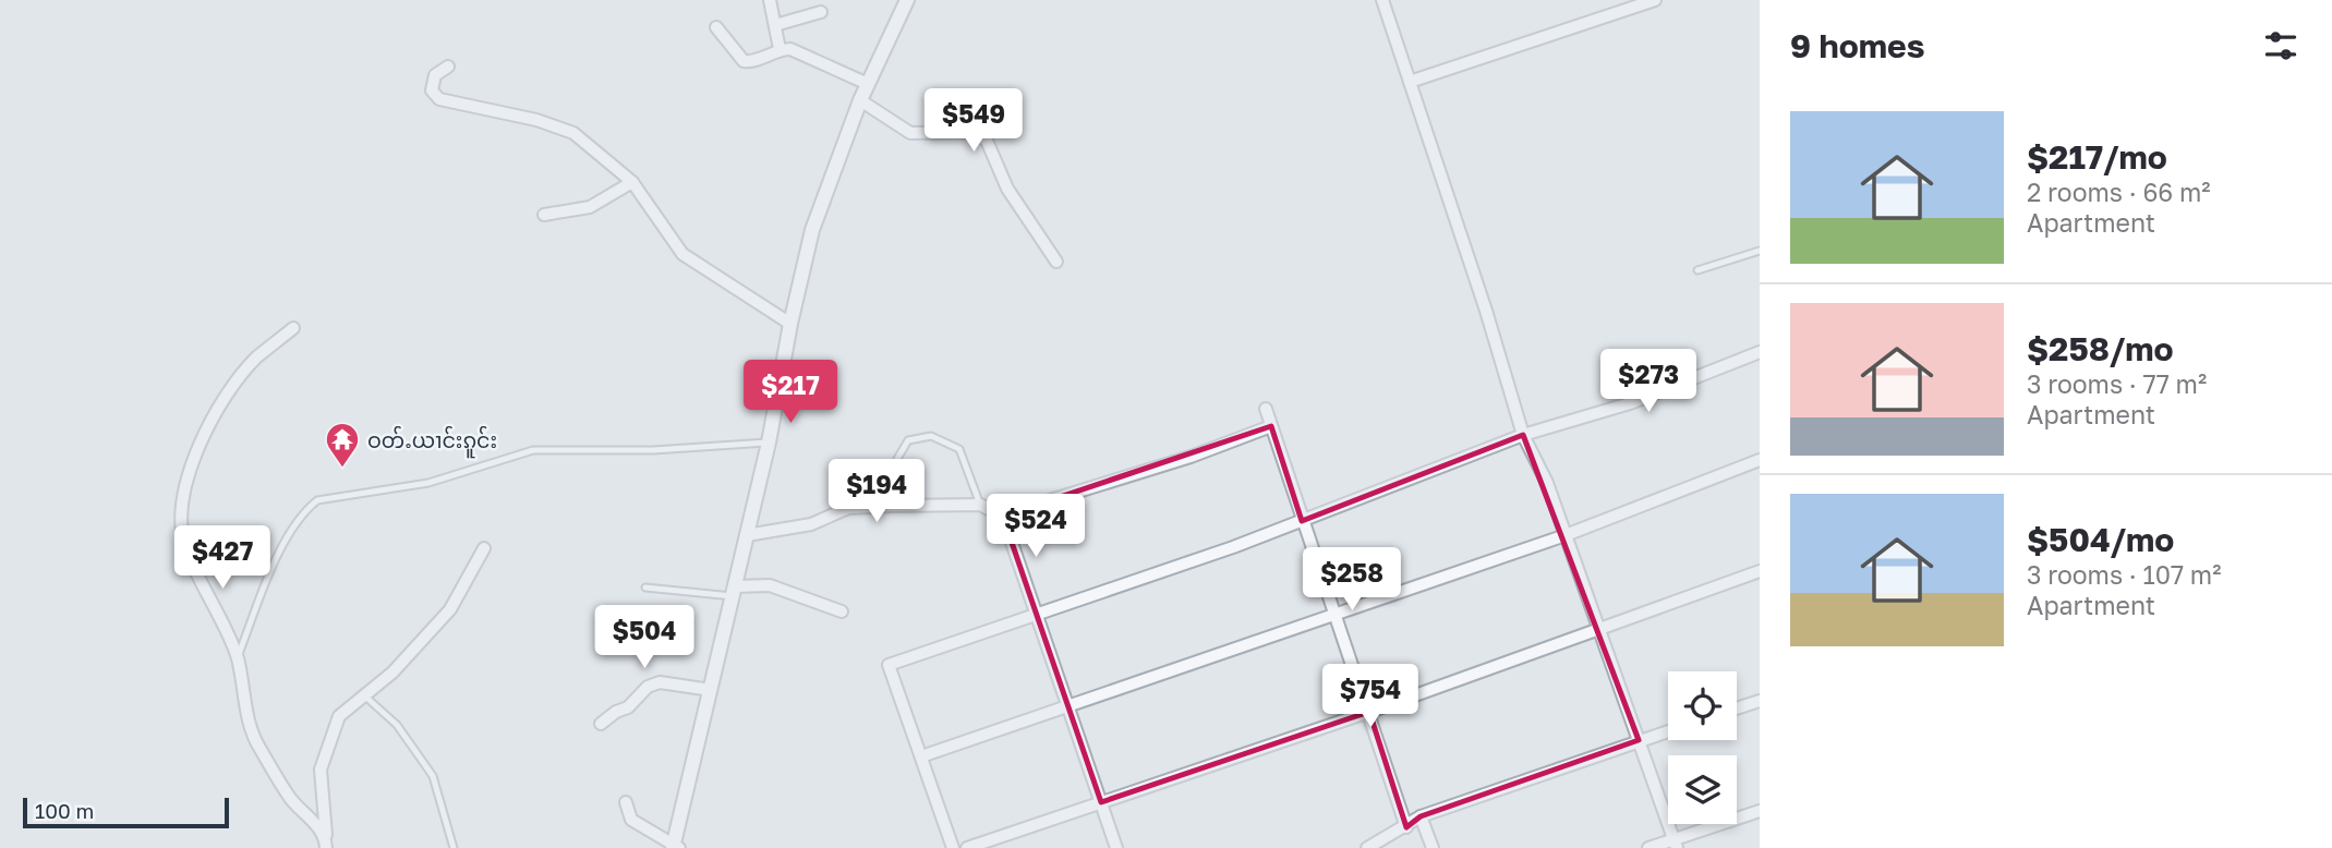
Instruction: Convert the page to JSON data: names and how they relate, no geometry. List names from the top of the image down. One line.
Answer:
{"places":{"temple":["ဝတ်ႉယၢင်းၵူင်း"]},"scale_bar":"100 m","page":{"heading":"9 homes","price":["$549","$273","$217","$194","$524","$427","$258","$504","$754"],"list":[{"name":"$217/mo","note":"2 rooms · 66 m² · Apartment"},{"name":"$258/mo","note":"3 rooms · 77 m² · Apartment"},{"name":"$504/mo","note":"3 rooms · 107 m² · Apartment"}],"scale":"100 m"}}
